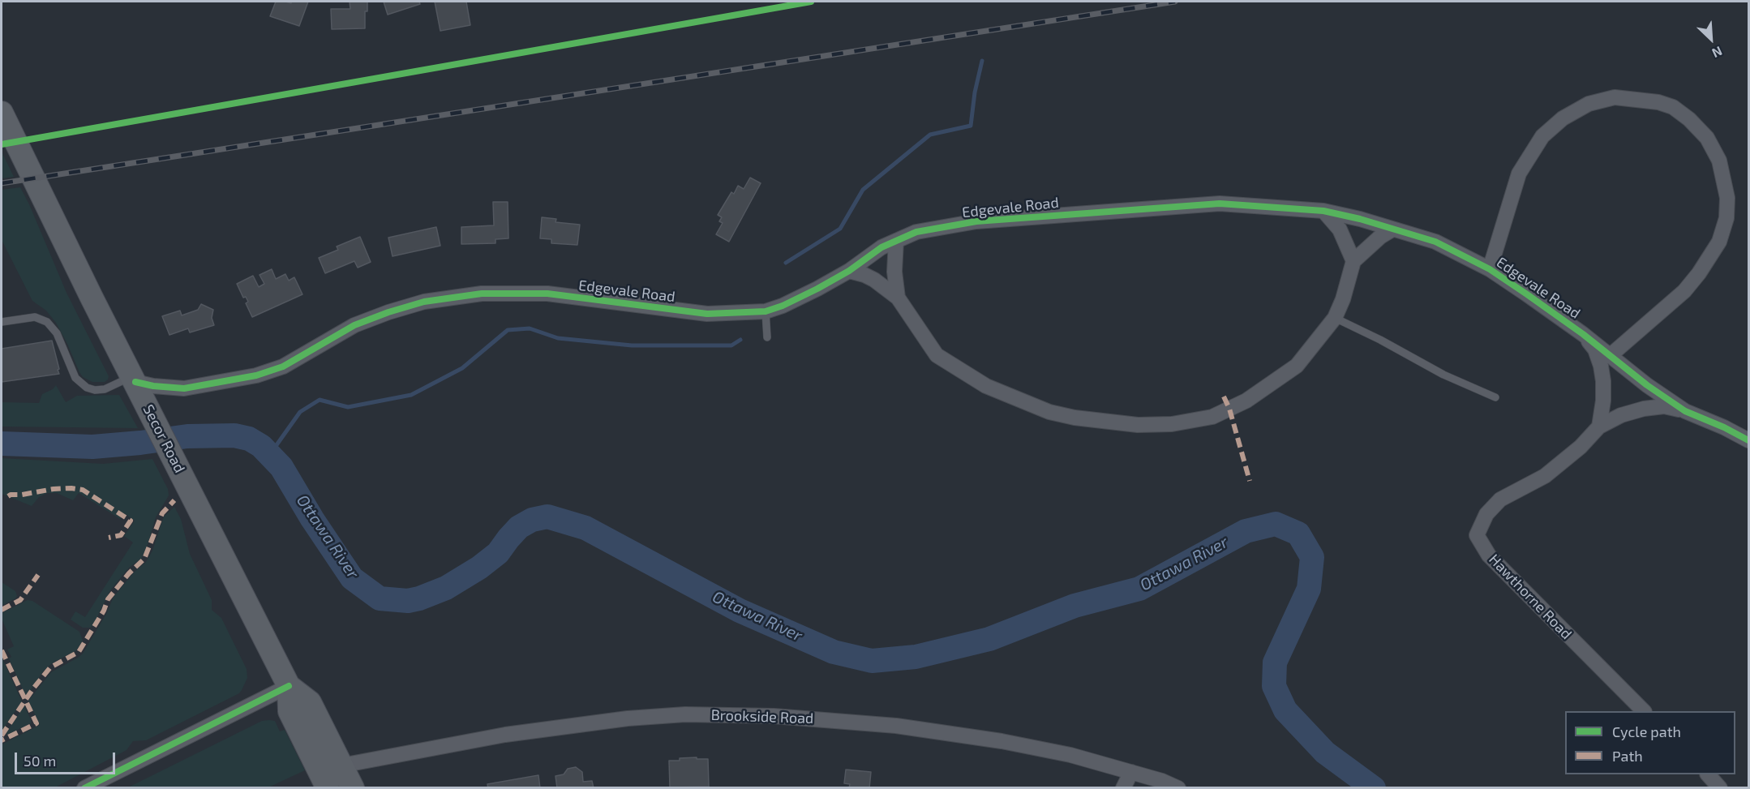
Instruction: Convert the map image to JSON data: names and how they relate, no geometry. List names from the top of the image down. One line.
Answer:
{"streets":{"main road":["Secor Road"],"street":["Edgevale Road","Hawthorne Road","Brookside Road"]},"crossings":[["Edgevale Road","Secor Road"],["Edgevale Road","Hawthorne Road"],["Secor Road","Brookside Road"]],"water":["Ottawa River"],"legend":["Cycle path","Path"],"scale_bar":"50 m","north":"bottom right"}
